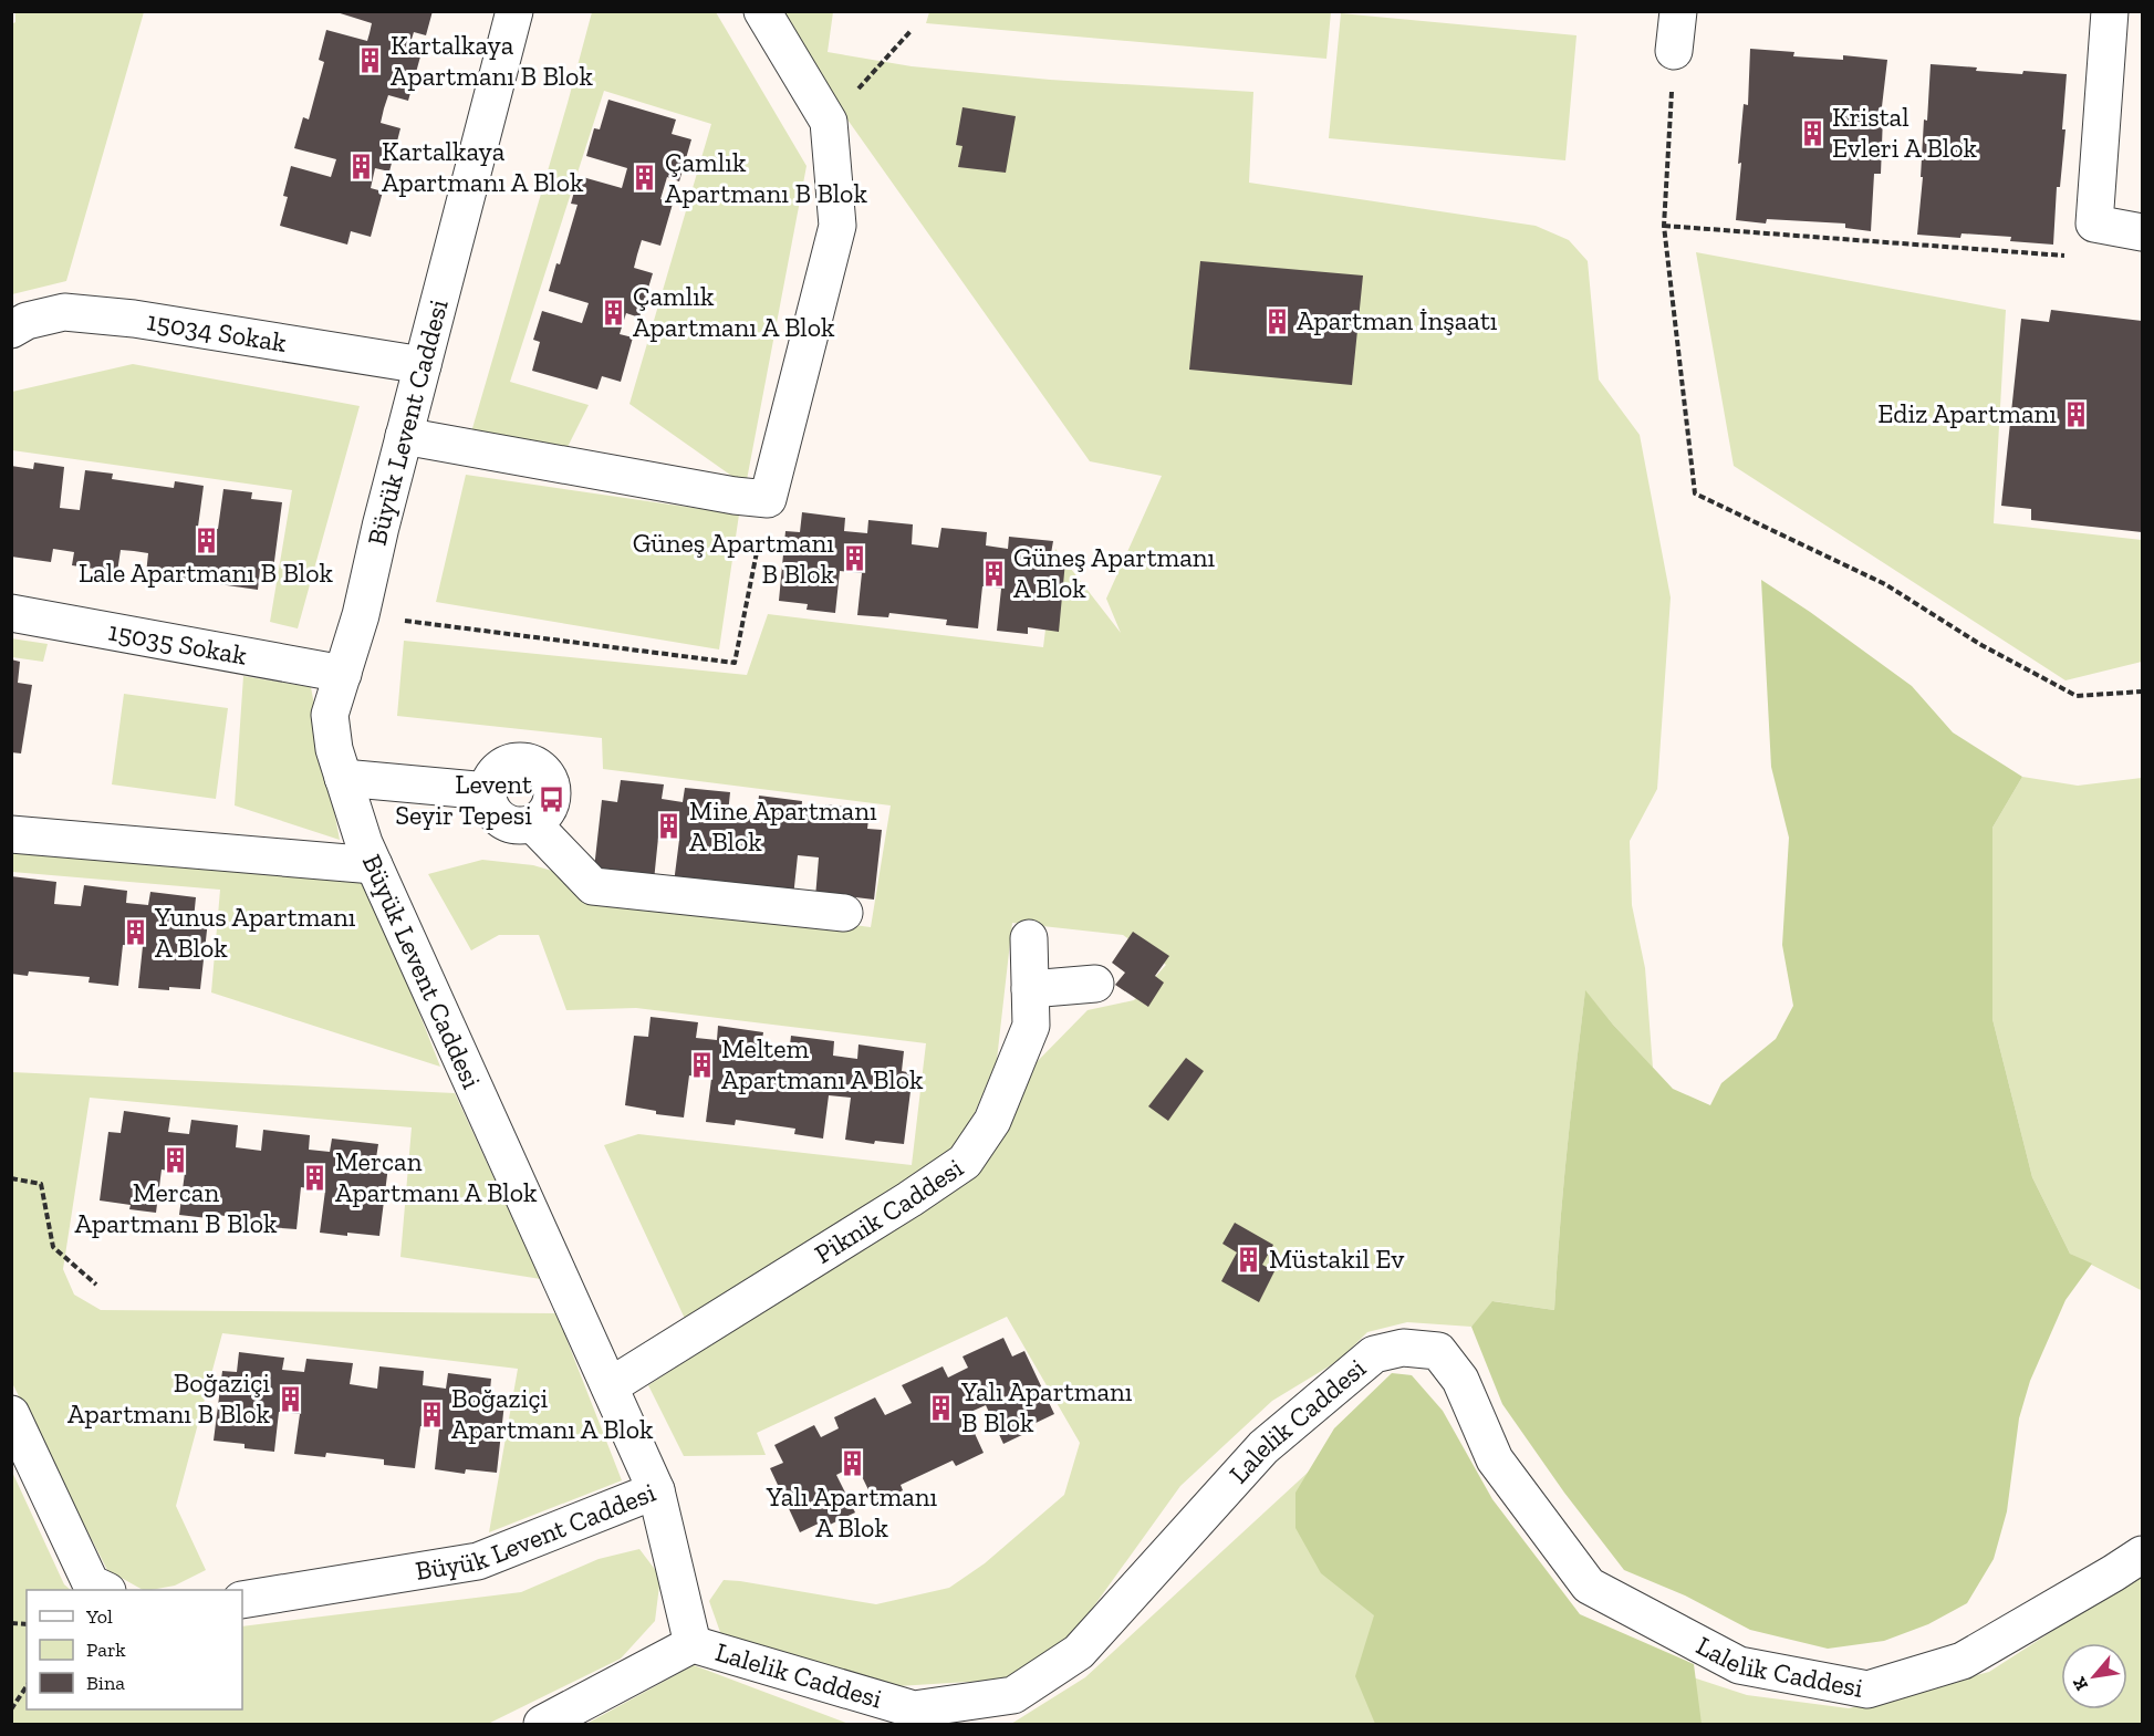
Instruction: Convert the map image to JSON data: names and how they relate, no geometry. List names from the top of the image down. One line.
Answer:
{"streets":{"street":["15034 Sokak","Büyük Levent Caddesi","15035 Sokak","Piknik Caddesi","Lalelik Caddesi"]},"crossings":[["15034 Sokak","Büyük Levent Caddesi"],["Büyük Levent Caddesi","15035 Sokak"],["Büyük Levent Caddesi","Piknik Caddesi"]],"places":{"building":["Kartalkaya Apartmanı B Blok","Kristal Evleri A Blok","Kartalkaya Apartmanı A Blok","Çamlık Apartmanı B Blok","Çamlık Apartmanı A Blok","Apartman İnşaatı","Ediz Apartmanı","Lale Apartmanı B Blok","Güneş Apartmanı B Blok","Güneş Apartmanı A Blok","Mine Apartmanı A Blok","Yunus Apartmanı A Blok","Meltem Apartmanı A Blok","Mercan Apartmanı B Blok","Mercan Apartmanı A Blok","Müstakil Ev","Boğaziçi Apartmanı B Blok","Yalı Apartmanı B Blok","Boğaziçi Apartmanı A Blok","Yalı Apartmanı A Blok"],"bus stop":["Levent Seyir Tepesi"]},"legend":["Yol","Park","Bina"],"north":"bottom left"}
